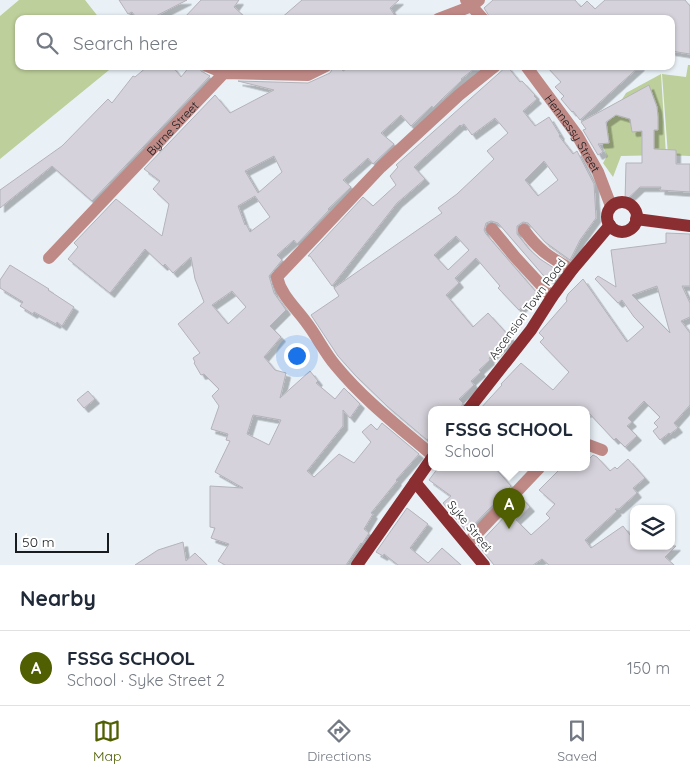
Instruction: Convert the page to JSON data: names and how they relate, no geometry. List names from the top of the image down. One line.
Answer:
{"streets":{"main road":["Ascension Town Road","Syke Street"],"street":["Byrne Street","Hennessy Street"]},"crossings":[["Hennessy Street","Ascension Town Road"]],"scale_bar":"50 m","page":{"search":"Search here","popup":["FSSG SCHOOL","School"],"pins":"A","scale":"50 m","heading":"Nearby","list":[{"mark":"A","name":"FSSG SCHOOL","note":"School · Syke Street 2","value":"150 m"}],"nav":["Map","Directions","Saved"]}}
